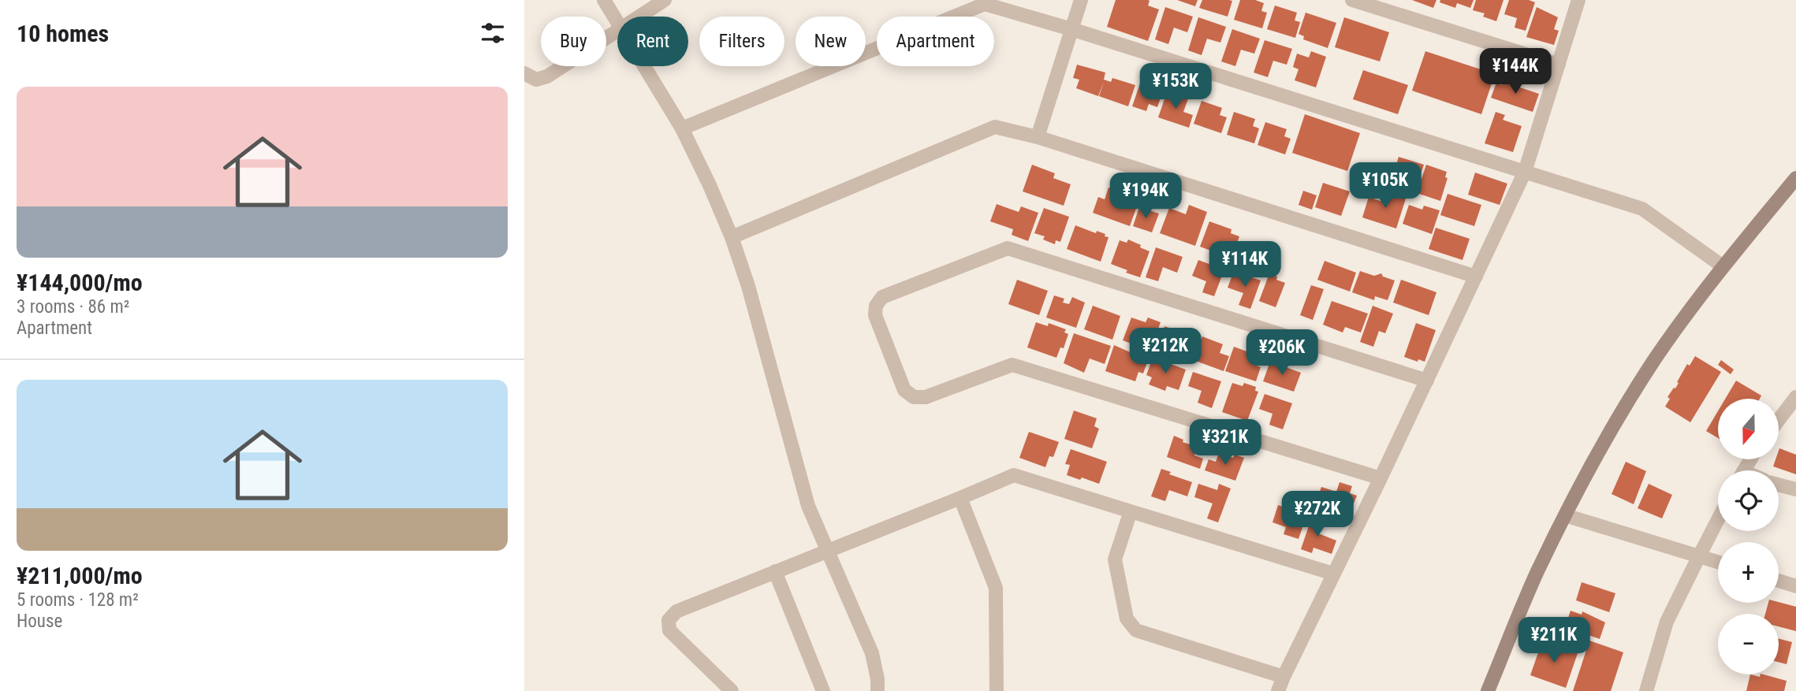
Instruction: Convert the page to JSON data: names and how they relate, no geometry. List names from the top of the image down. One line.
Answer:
{"north":"bottom","page":{"heading":"10 homes","chip":["Buy","Rent","Filters","New","Apartment"],"price":["¥144K","¥153K","¥105K","¥194K","¥114K","¥212K","¥206K","¥321K","¥272K","¥211K"],"list":[{"name":"¥144,000/mo","note":"3 rooms · 86 m² · Apartment"},{"name":"¥211,000/mo","note":"5 rooms · 128 m² · House"}],"map_buttons":["+","−"]}}
